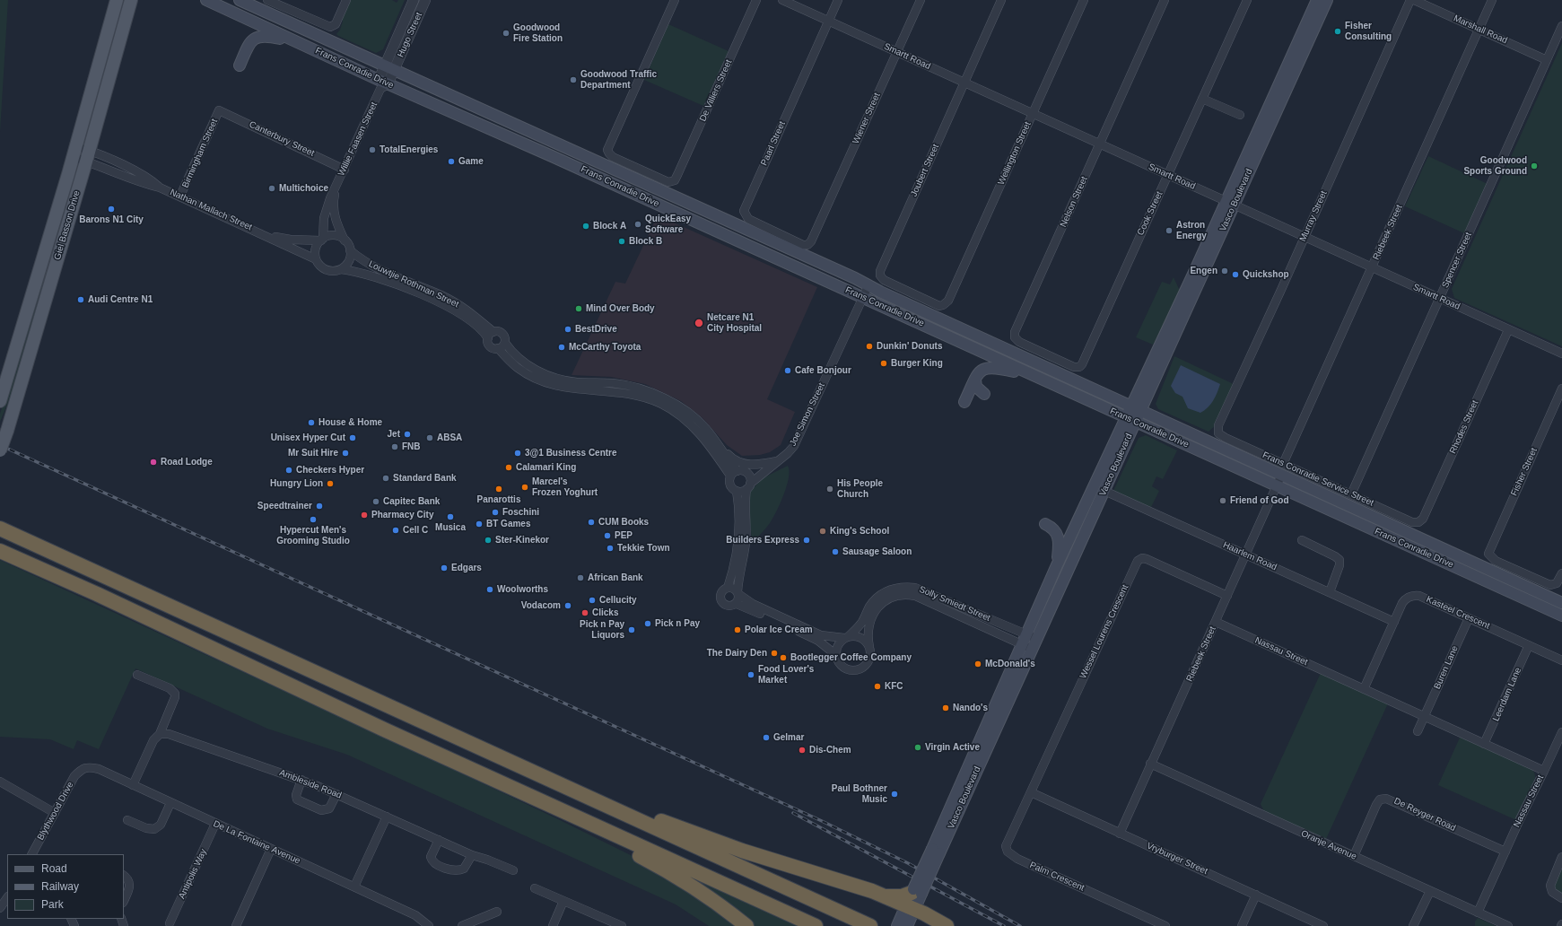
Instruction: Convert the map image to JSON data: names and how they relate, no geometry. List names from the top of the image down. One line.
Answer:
{"streets":{"main road":["Frans Conradie Drive","Vasco Boulevard","Giel Basson Drive"],"street":["Marshall Road","Hugo Street","Smartt Road","De Villiers Street","Wiener Street","Canterbury Street","Willie Faasen Street","Paarl Street","Birmingham Street","Wellington Street","Joubert Street","Nelson Street","Nathan Mallach Street","Cook Street","Murray Street","Riebeek Street","Spencer Street","Louwtjie Rothman Street","Joe Simon Street","Rhodes Street","Fisher Street","Frans Conradie Service Street","Haarlem Road","Solly Smiedt Street","Kasteel Crescent","Wessel Lourens Crescent","Nassau Street","Buren Lane","Leerdam Lane","Ambleside Road","Blythwood Drive","De Reyger Road","De La Fontaine Avenue","Oranje Avenue","Vryburger Street","Antipolis Way","Palm Crescent"]},"crossings":[["Marshall Road","Riebeek Street"],["Marshall Road","Spencer Street"],["Hugo Street","Frans Conradie Drive"],["Smartt Road","Wiener Street"],["Smartt Road","Paarl Street"],["Smartt Road","Wellington Street"],["Smartt Road","Joubert Street"],["Smartt Road","Vasco Boulevard"],["Smartt Road","Nelson Street"],["Smartt Road","Cook Street"],["Smartt Road","Murray Street"],["Smartt Road","Riebeek Street"],["Smartt Road","Spencer Street"],["Smartt Road","Rhodes Street"],["Frans Conradie Drive","Willie Faasen Street"],["Frans Conradie Drive","Vasco Boulevard"],["Frans Conradie Drive","Riebeek Street"],["Frans Conradie Drive","Joe Simon Street"],["Wiener Street","Paarl Street"],["Canterbury Street","Willie Faasen Street"],["Canterbury Street","Birmingham Street"],["Willie Faasen Street","Nathan Mallach Street"],["Willie Faasen Street","Louwtjie Rothman Street"],["Birmingham Street","Nathan Mallach Street"],["Wellington Street","Joubert Street"],["Vasco Boulevard","Haarlem Road"],["Vasco Boulevard","Solly Smiedt Street"],["Nelson Street","Cook Street"],["Nathan Mallach Street","Giel Basson Drive"],["Nathan Mallach Street","Louwtjie Rothman Street"],["Murray Street","Frans Conradie Service Street"],["Riebeek Street","Frans Conradie Service Street"],["Riebeek Street","Haarlem Road"],["Riebeek Street","Wessel Lourens Crescent"],["Riebeek Street","Nassau Street"],["Riebeek Street","Oranje Avenue"],["Riebeek Street","Vryburger Street"],["Spencer Street","Frans Conradie Service Street"],["Louwtjie Rothman Street","Joe Simon Street"],["Rhodes Street","Frans Conradie Service Street"],["Haarlem Road","Kasteel Crescent"],["Kasteel Crescent","Nassau Street"],["Kasteel Crescent","Buren Lane"],["Kasteel Crescent","Leerdam Lane"],["Wessel Lourens Crescent","Vryburger Street"],["Wessel Lourens Crescent","Palm Crescent"],["Nassau Street","Buren Lane"],["Nassau Street","Leerdam Lane"],["Nassau Street","De Reyger Road"],["Nassau Street","Oranje Avenue"],["Blythwood Drive","De La Fontaine Avenue"],["De Reyger Road","Oranje Avenue"],["De La Fontaine Avenue","Antipolis Way"],["Vryburger Street","Palm Crescent"]],"places":["Fisher Consulting","Goodwood Fire Station","Goodwood Traffic Department","TotalEnergies","Game","Goodwood Sports Ground","Multichoice","Barons N1 City","QuickEasy Software","Block A","Astron Energy","Block B","Engen","Quickshop","Audi Centre N1","Mind Over Body","Netcare N1 City Hospital","BestDrive","Dunkin' Donuts","McCarthy Toyota","Burger King","Cafe Bonjour","House & Home","Jet","Unisex Hyper Cut","ABSA","FNB","Mr Suit Hire","3@1 Business Centre","Road Lodge","Calamari King","Checkers Hyper","Standard Bank","Hungry Lion","Marcel's Frozen Yoghurt","Panarottis","His People Church","Friend of God","Capitec Bank","Speedtrainer","Foschini","Pharmacy City","Musica","Hypercut Men's Grooming Studio","CUM Books","BT Games","Cell C","King's School","PEP","Ster-Kinekor","Builders Express","Tekkie Town","Sausage Saloon","Edgars","African Bank","Woolworths","Cellucity","Vodacom","Clicks","Pick n Pay","Pick n Pay Liquors","Polar Ice Cream","The Dairy Den","Bootlegger Coffee Company","McDonald's","Food Lover's Market","KFC","Nando's","Gelmar","Virgin Active","Dis-Chem","Paul Bothner Music"],"legend":["Road","Railway","Park"]}
